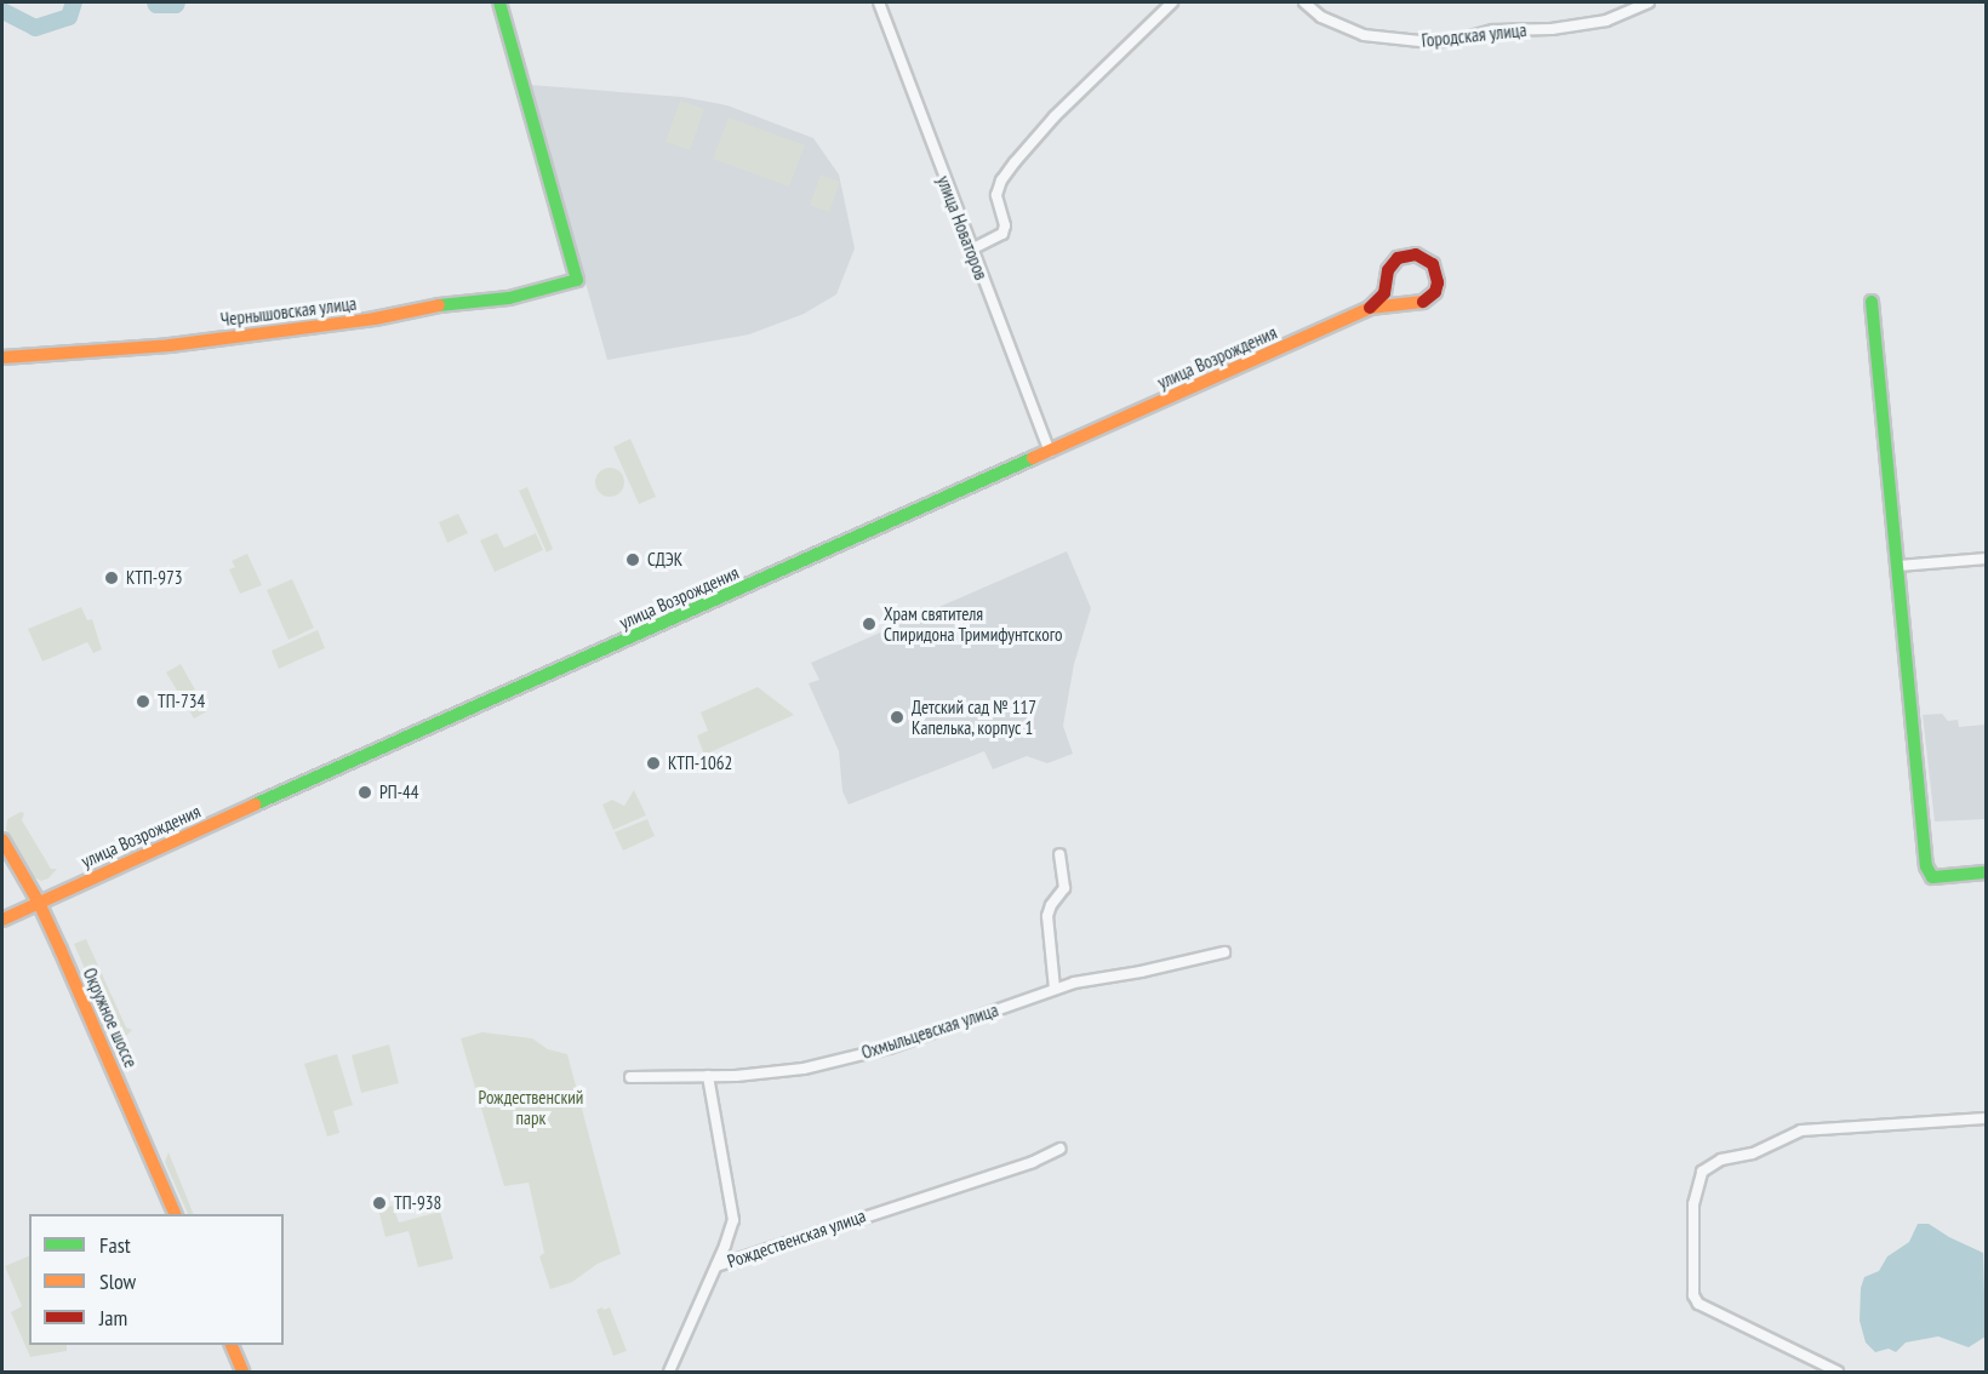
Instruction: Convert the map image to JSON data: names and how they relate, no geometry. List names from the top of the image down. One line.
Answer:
{"streets":{"street":["Городская улица","улица Новаторов","Чернышовская улица","улица Возрождения","Окружное шоссе","Охмыльцевская улица","Рождественская улица"]},"crossings":[["улица Новаторов","улица Возрождения"],["улица Возрождения","Окружное шоссе"],["Охмыльцевская улица","Рождественская улица"]],"parks":["Рождественский парк"],"places":["СДЭК","КТП-973","Храм святителя Спиридона Тримифунтского","ТП-734","Детский сад № 117 Капелька, корпус 1","КТП-1062","РП-44","ТП-938"],"legend":["Fast","Slow","Jam"]}
